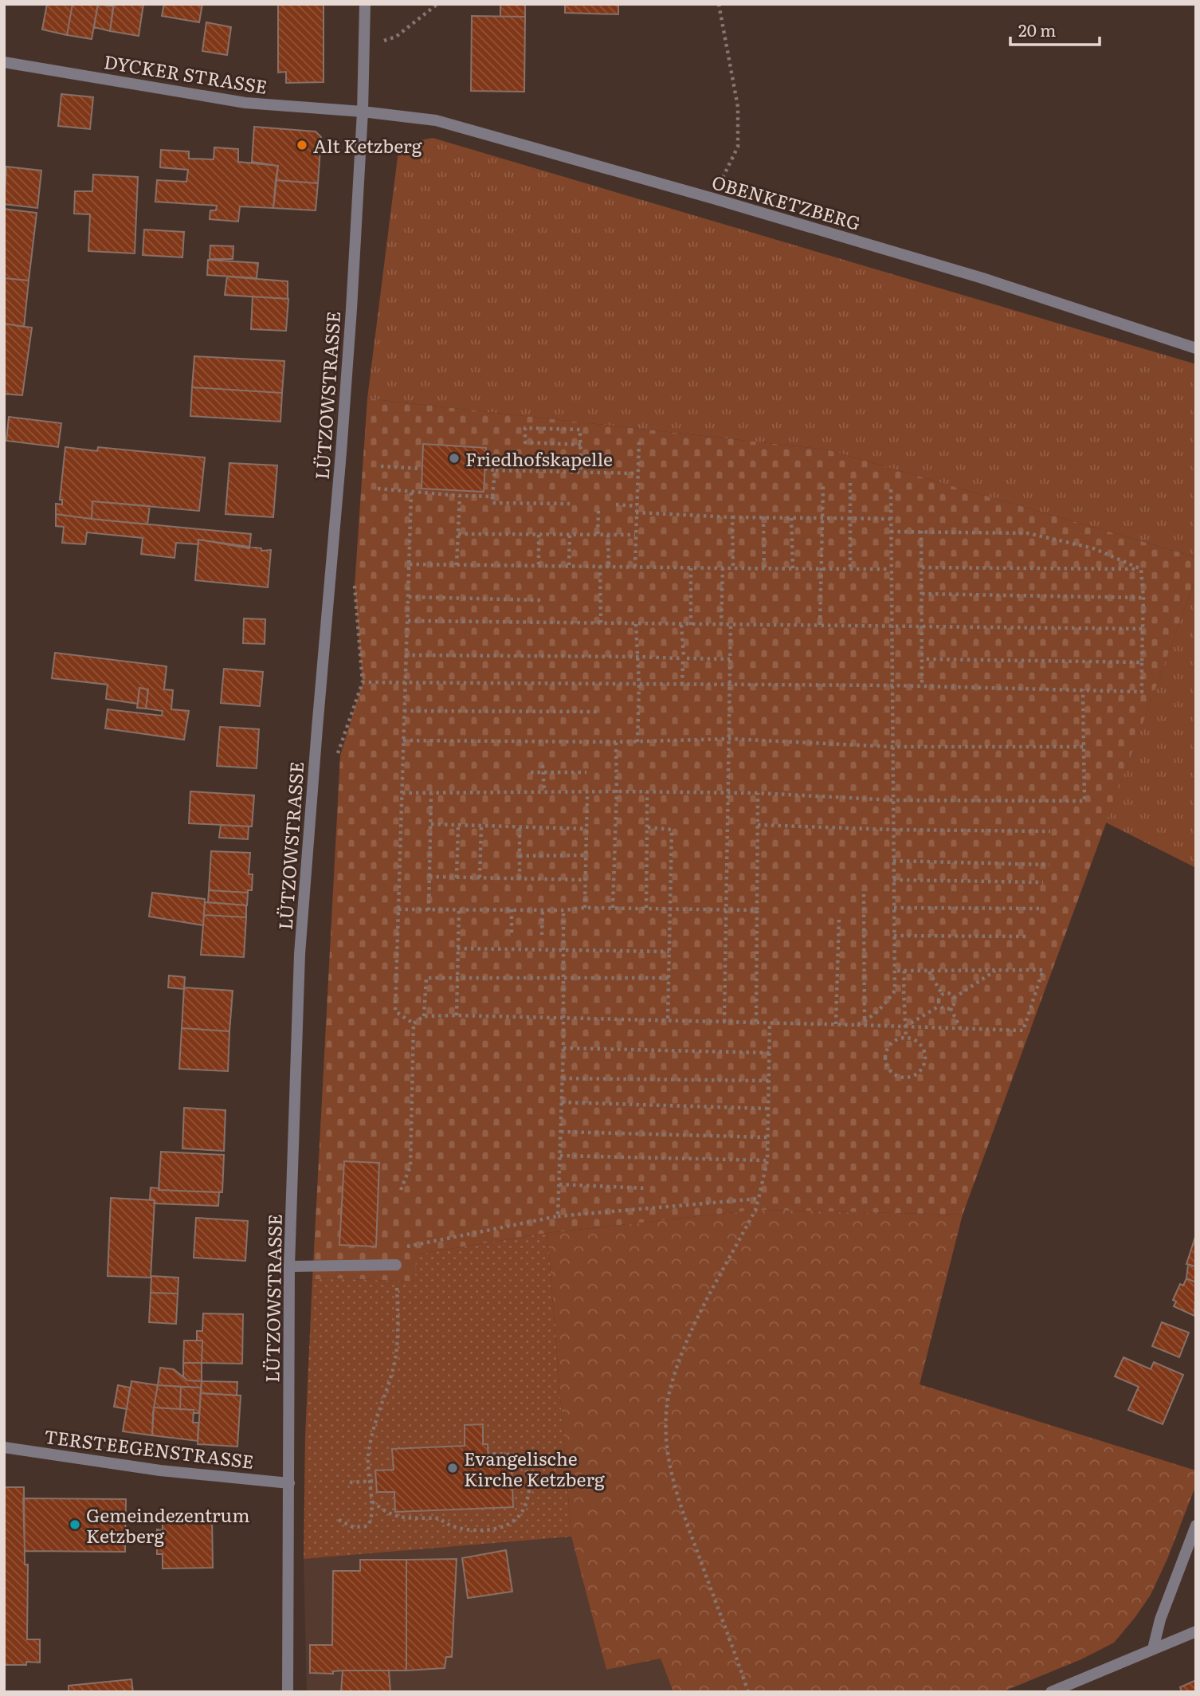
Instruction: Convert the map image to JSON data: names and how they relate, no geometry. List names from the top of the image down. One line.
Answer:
{"streets":{"street":["DYCKER STRASSE","OBENKETZBERG","LÜTZOWSTRASSE","TERSTEEGENSTRASSE"]},"crossings":[["DYCKER STRASSE","OBENKETZBERG"],["DYCKER STRASSE","LÜTZOWSTRASSE"],["OBENKETZBERG","LÜTZOWSTRASSE"],["LÜTZOWSTRASSE","TERSTEEGENSTRASSE"]],"places":["Alt Ketzberg","Friedhofskapelle","Evangelische Kirche Ketzberg","Gemeindezentrum Ketzberg"],"scale_bar":"20 m"}
